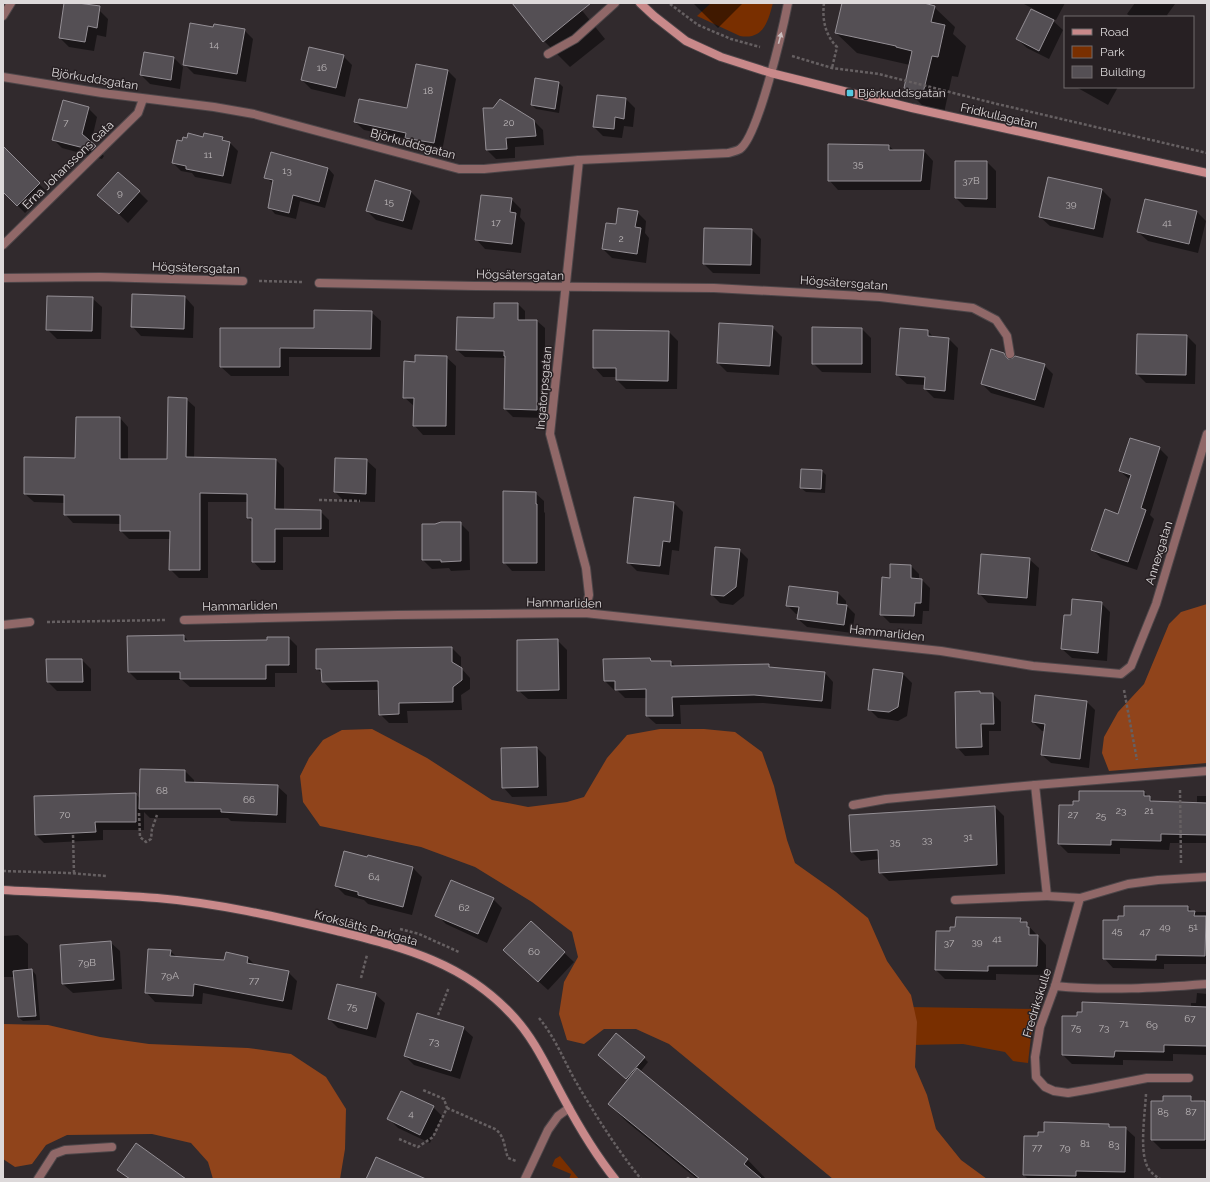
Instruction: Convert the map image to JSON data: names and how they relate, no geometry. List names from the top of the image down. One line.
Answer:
{"streets":{"street":["Björkuddsgatan","Fridkullagatan","Erna Johanssons Gata","Högsätersgatan","Ingatorpsgatan","Annexgatan","Hammarliden","Krokslätts Parkgata","Fredrikskulle"]},"crossings":[["Björkuddsgatan","Fridkullagatan"],["Björkuddsgatan","Erna Johanssons Gata"],["Björkuddsgatan","Ingatorpsgatan"],["Högsätersgatan","Ingatorpsgatan"],["Ingatorpsgatan","Hammarliden"],["Annexgatan","Hammarliden"]],"places":{"transit":["Björkuddsgatan"]},"house_numbers":["14","16","18","7","20","11","35","13","37B","9","15","39","17","41","2","68","66","23","21","70","27","25","31","33","35","64","62","49","51","45","47","41","39","37","60","79B","79A","77","75","67","71","69","75","73","73","85","87","4","81","83","77","79"],"legend":["Road","Park","Building"]}
